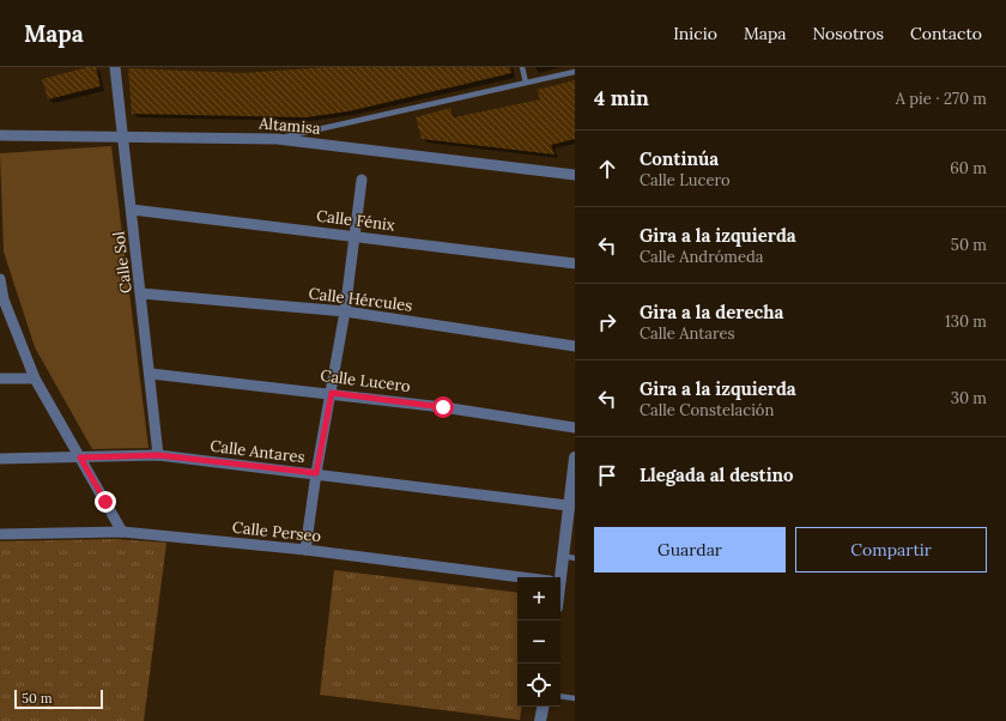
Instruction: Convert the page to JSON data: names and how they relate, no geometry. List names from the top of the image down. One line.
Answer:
{"streets":{"street":["Altamisa","Calle Fénix","Calle Sol","Calle Hércules","Calle Lucero","Calle Antares","Calle Perseo"]},"crossings":[["Altamisa","Calle Sol"],["Calle Fénix","Calle Sol"],["Calle Sol","Calle Hércules"],["Calle Sol","Calle Lucero"],["Calle Sol","Calle Antares"]],"scale_bar":"50 m","page":{"header":"Mapa","nav":["Inicio","Mapa","Nosotros","Contacto"],"heading":["4 min","A pie · 270 m"],"list":[["Continúa","Calle Lucero","60 m"],["Gira a la izquierda","Calle Andrómeda","50 m"],["Gira a la derecha","Calle Antares","130 m"],["Gira a la izquierda","Calle Constelación","30 m"],"Llegada al destino"],"buttons":["Guardar","Compartir"],"map_buttons":["+","−"],"scale":"50 m"}}
